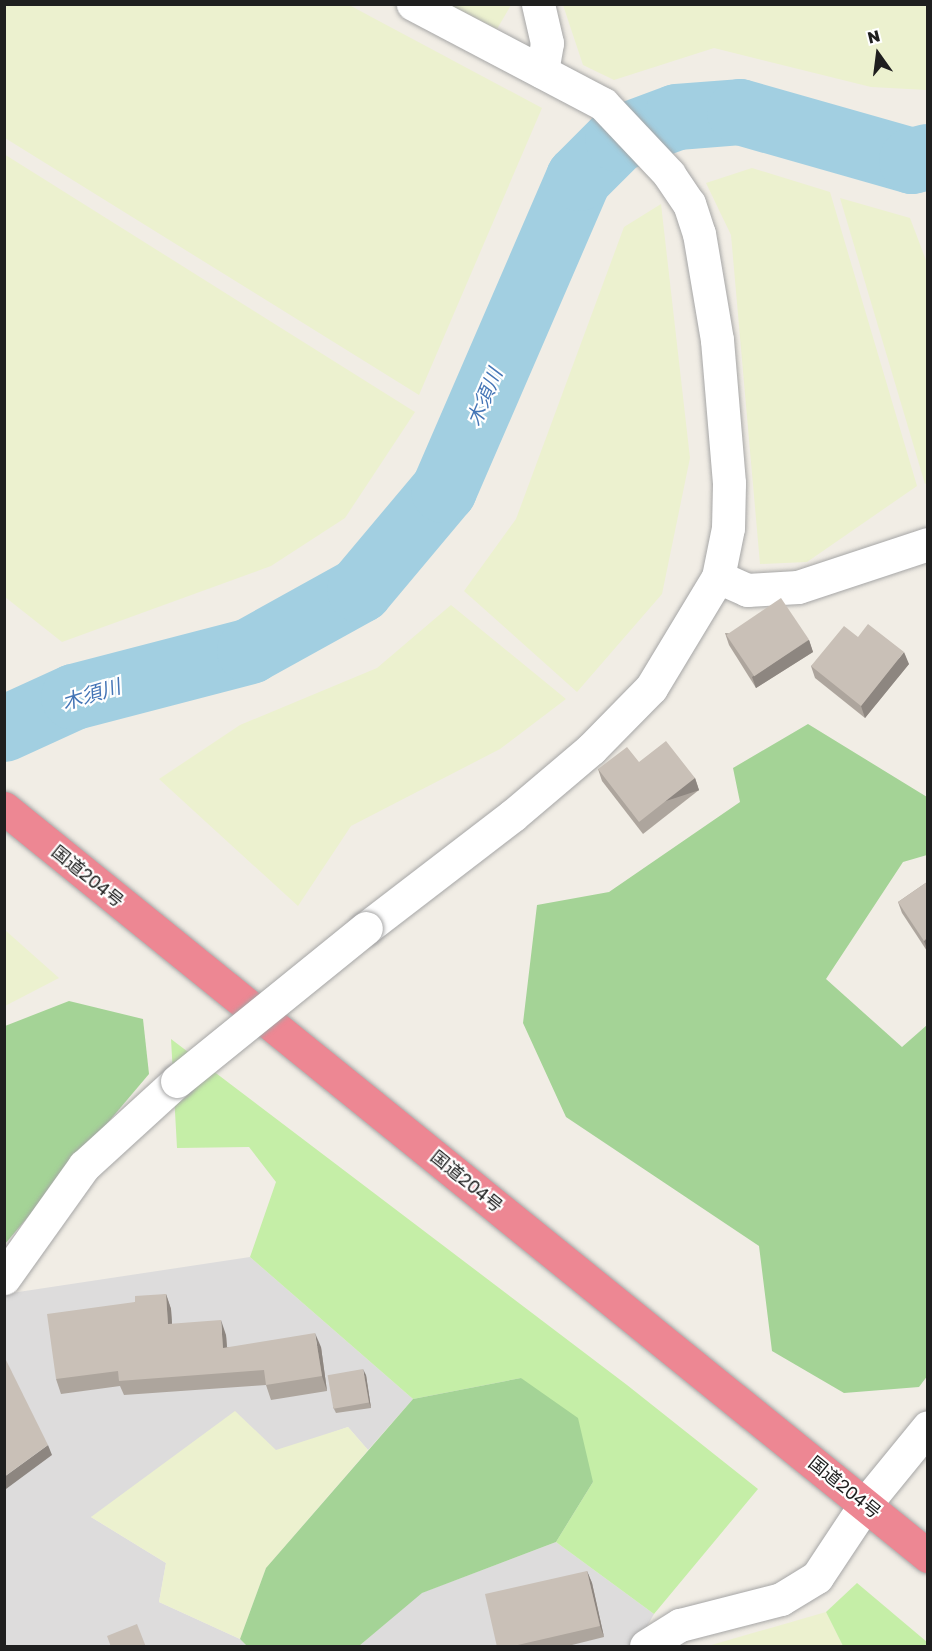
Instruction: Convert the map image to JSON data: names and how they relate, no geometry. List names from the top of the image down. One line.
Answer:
{"streets":{"highway":["国道204号"]},"water":["木須川"],"north":"top"}
